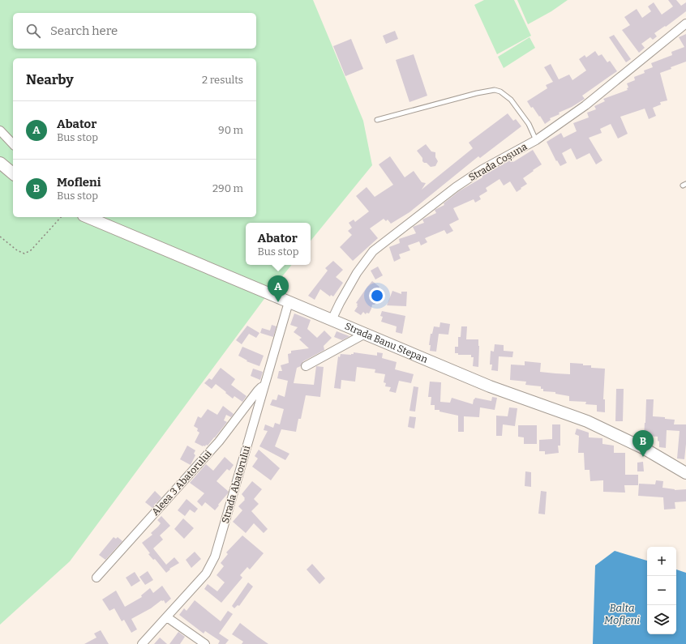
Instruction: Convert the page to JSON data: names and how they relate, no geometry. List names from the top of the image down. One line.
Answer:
{"streets":{"main road":["Strada Banu Stepan"],"street":["Strada Coșuna","Aleea 3 Abatorului","Strada Abatorului"]},"crossings":[["Strada Coșuna","Strada Banu Stepan"],["Strada Banu Stepan","Strada Abatorului"],["Aleea 3 Abatorului","Strada Abatorului"]],"water":["Balta Mofleni"],"page":{"search":"Search here","heading":["Nearby","2 results"],"list":[{"mark":"A","name":"Abator","note":"Bus stop","value":"90 m"},{"mark":"B","name":"Mofleni","note":"Bus stop","value":"290 m"}],"popup":["Abator","Bus stop"],"pins":["A","B"],"map_buttons":["+","−"]}}
